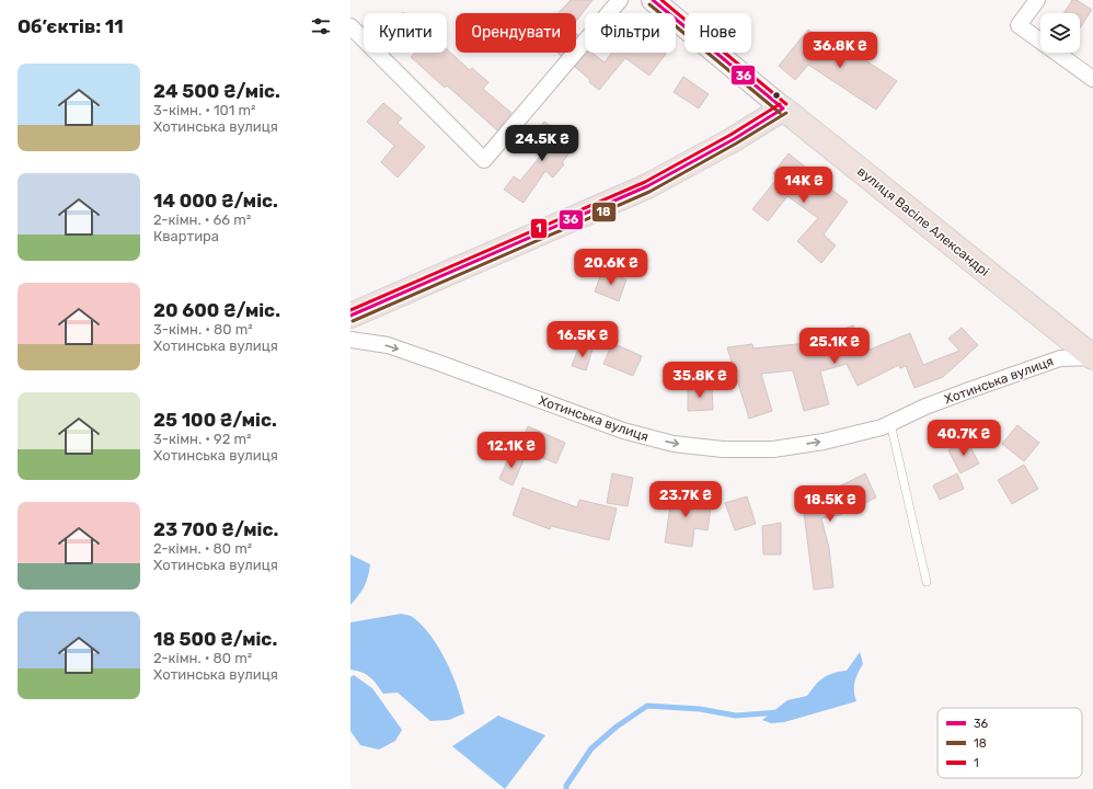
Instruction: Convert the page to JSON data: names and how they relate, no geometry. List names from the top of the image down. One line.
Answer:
{"streets":{"highway":["вулиця Васіле Александрі"],"street":["Хотинська вулиця"]},"crossings":[["вулиця Васіле Александрі","Хотинська вулиця"]],"one_way":["Хотинська вулиця"],"lines":["transit line 36","transit line 1","transit line 18"],"legend":["36","18","1"],"page":{"heading":"Об’єктів: 11","chip":["Купити","Орендувати","Фільтри","Нове"],"price":["36.8K ₴","24.5K ₴","14K ₴","20.6K ₴","16.5K ₴","25.1K ₴","35.8K ₴","40.7K ₴","12.1K ₴","23.7K ₴","18.5K ₴"],"list":[{"name":"24 500 ₴/міс.","note":"3-кімн. · 101 m² · Хотинська вулиця"},{"name":"14 000 ₴/міс.","note":"2-кімн. · 66 m² · Квартира"},{"name":"20 600 ₴/міс.","note":"3-кімн. · 80 m² · Хотинська вулиця"},{"name":"25 100 ₴/міс.","note":"3-кімн. · 92 m² · Хотинська вулиця"},{"name":"23 700 ₴/міс.","note":"2-кімн. · 80 m² · Хотинська вулиця"},{"name":"18 500 ₴/міс.","note":"2-кімн. · 80 m² · Хотинська вулиця"}]}}
